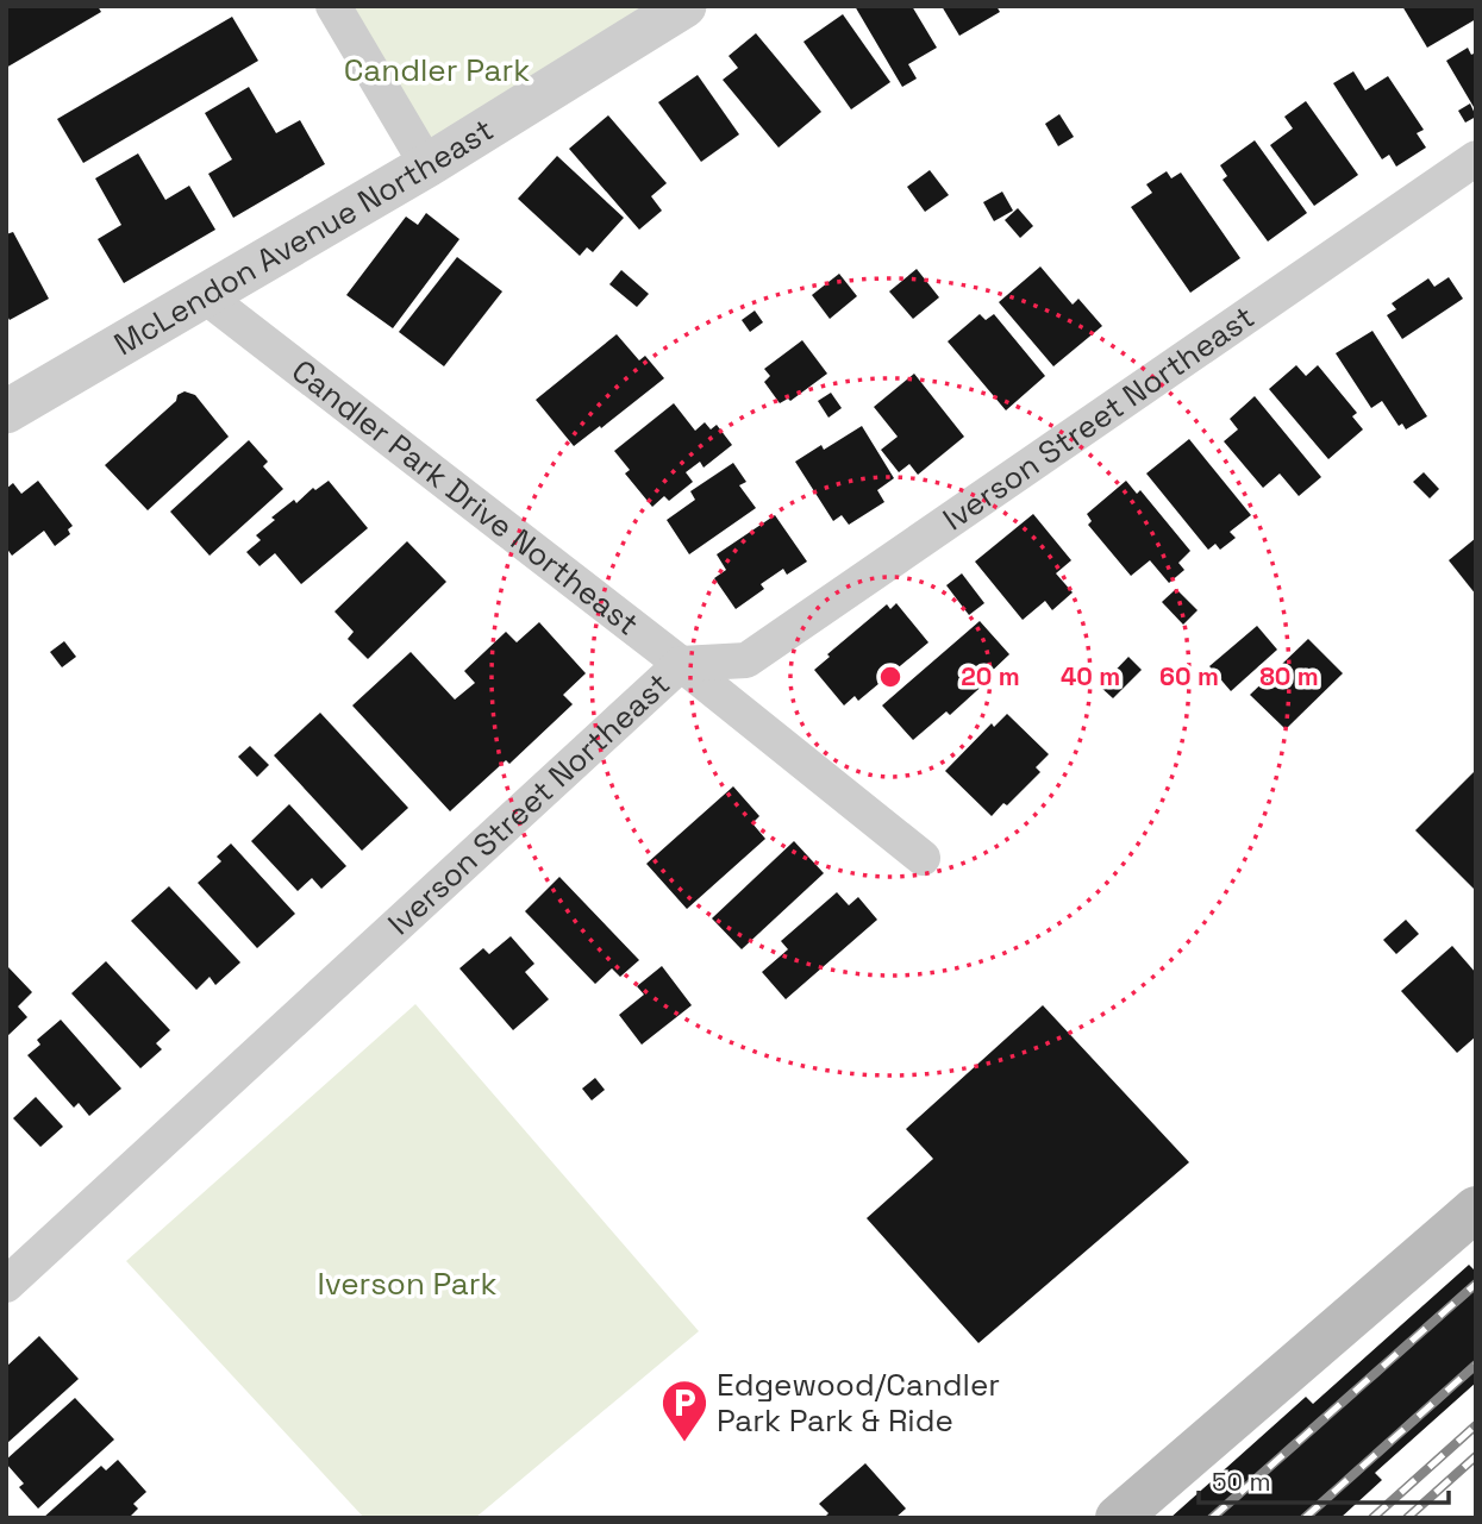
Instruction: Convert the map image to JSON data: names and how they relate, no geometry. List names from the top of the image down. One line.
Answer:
{"streets":{"street":["McLendon Avenue Northeast","Iverson Street Northeast","Candler Park Drive Northeast"]},"crossings":[["McLendon Avenue Northeast","Candler Park Drive Northeast"],["Iverson Street Northeast","Candler Park Drive Northeast"]],"parks":["Candler Park","Iverson Park"],"places":{"parking":["Edgewood/Candler Park Park & Ride"]},"scale_bar":"50 m","rings":["20 m","40 m","60 m","80 m"]}
